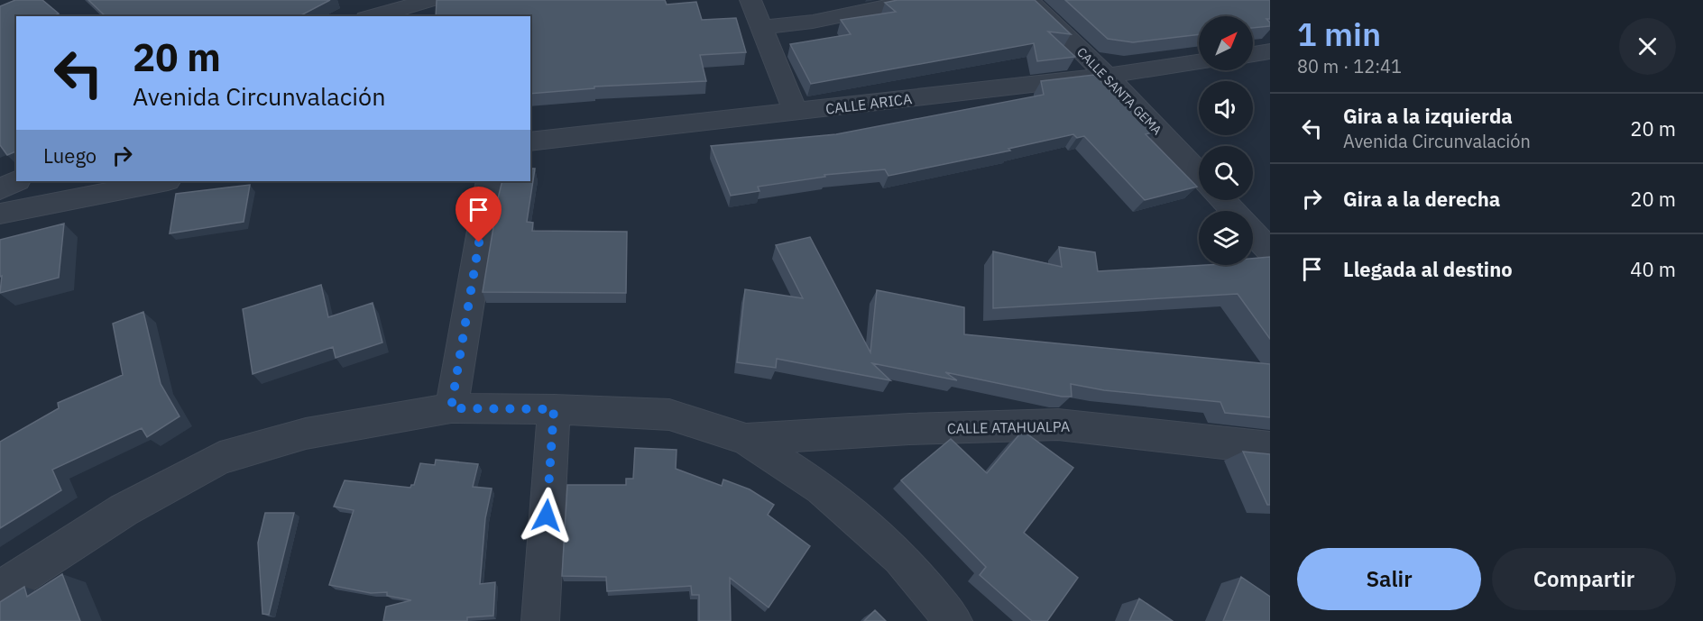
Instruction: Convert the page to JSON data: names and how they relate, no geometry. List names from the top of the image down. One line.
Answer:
{"streets":{"street":["CALLE SANTA GEMA","CALLE ARICA","CALLE ATAHUALPA"]},"crossings":[["CALLE SANTA GEMA","CALLE ARICA"]],"north":"top right","page":{"heading":["1 min","80 m · 12:41"],"turn":["20 m","Avenida Circunvalación"],"list":[{"name":"Gira a la izquierda","note":"Avenida Circunvalación","value":"20 m"},{"name":"Gira a la derecha","value":"20 m"},{"name":"Llegada al destino","value":"40 m"}],"then":"Luego","buttons":["Salir","Compartir"]}}
